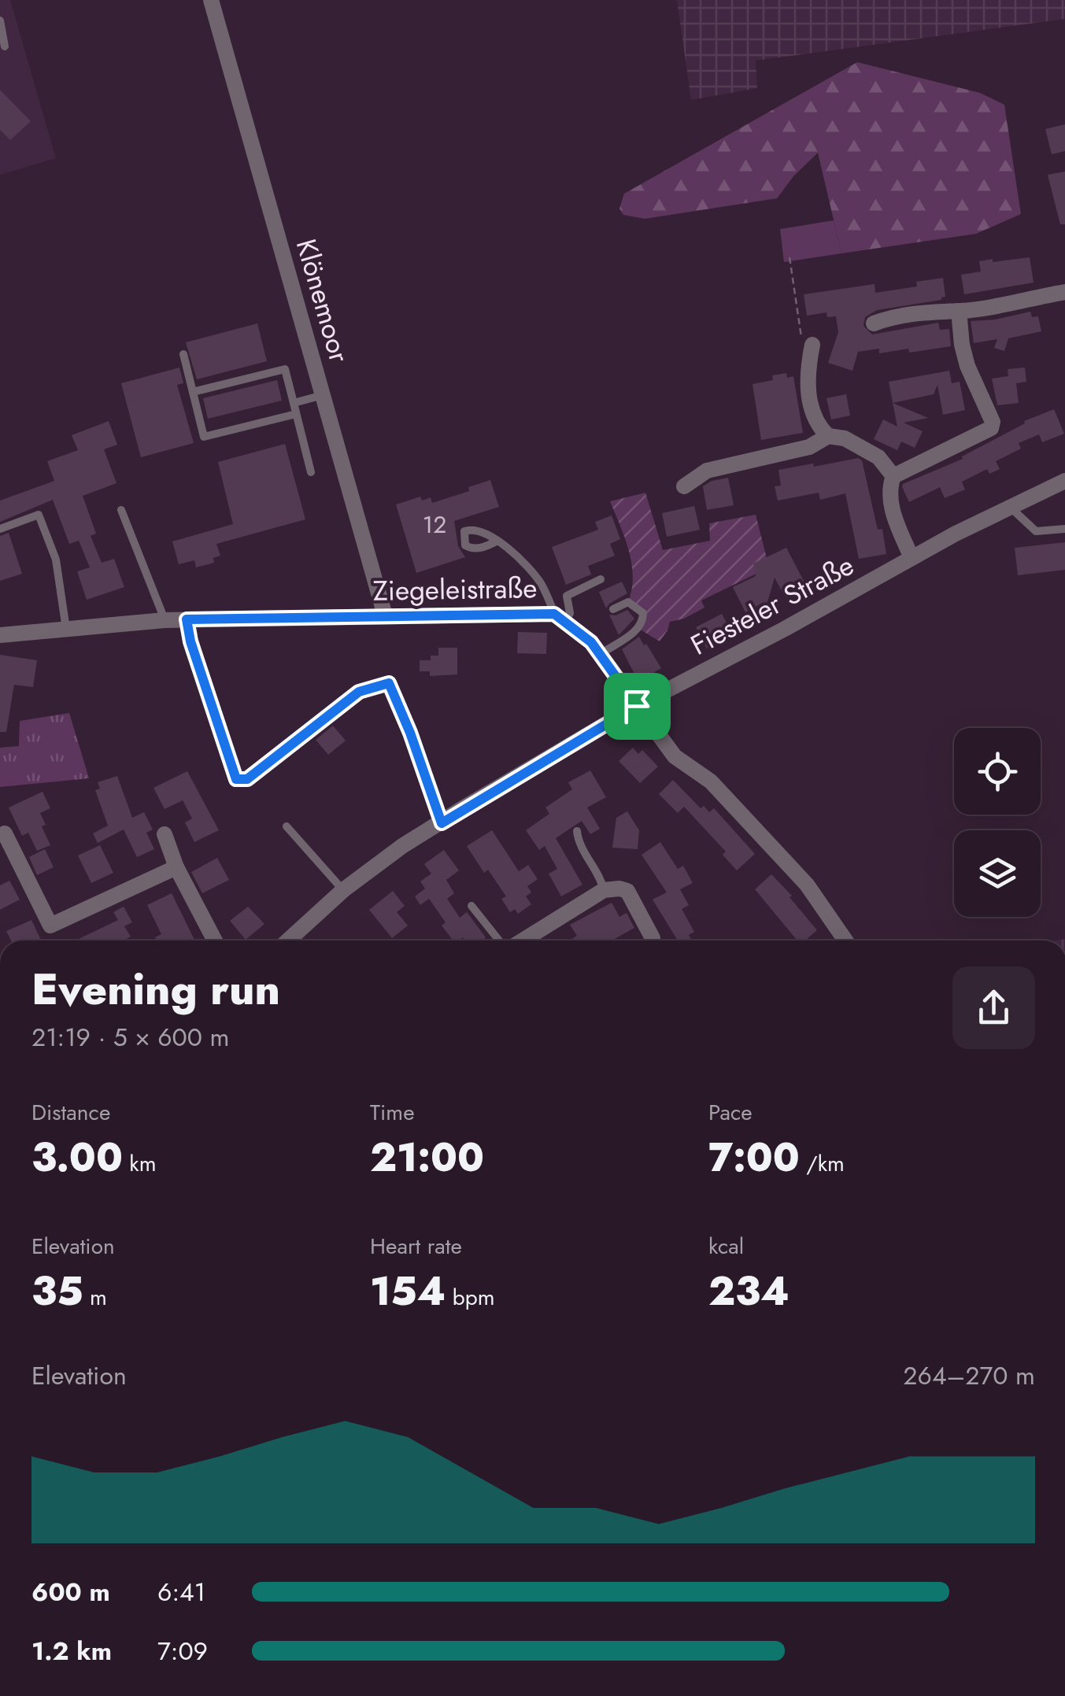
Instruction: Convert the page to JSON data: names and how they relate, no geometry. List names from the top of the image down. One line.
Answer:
{"streets":{"street":["Klönemoor","Ziegeleistraße","Fiesteler Straße"]},"crossings":[["Klönemoor","Ziegeleistraße"],["Ziegeleistraße","Fiesteler Straße"]],"house_numbers":["12"],"page":{"heading":["Evening run","21:19 · 5 × 600 m"],"stats":[["Distance","3.00 km"],["Time","21:00"],["Pace","7:00 /km"],["Elevation","35 m"],["Heart rate","154 bpm"],["kcal","234"]],"chart":["Elevation","264–270 m"],"list":[{"name":"600 m","note":"6:41"},{"name":"1.2 km","note":"7:09"}]}}
